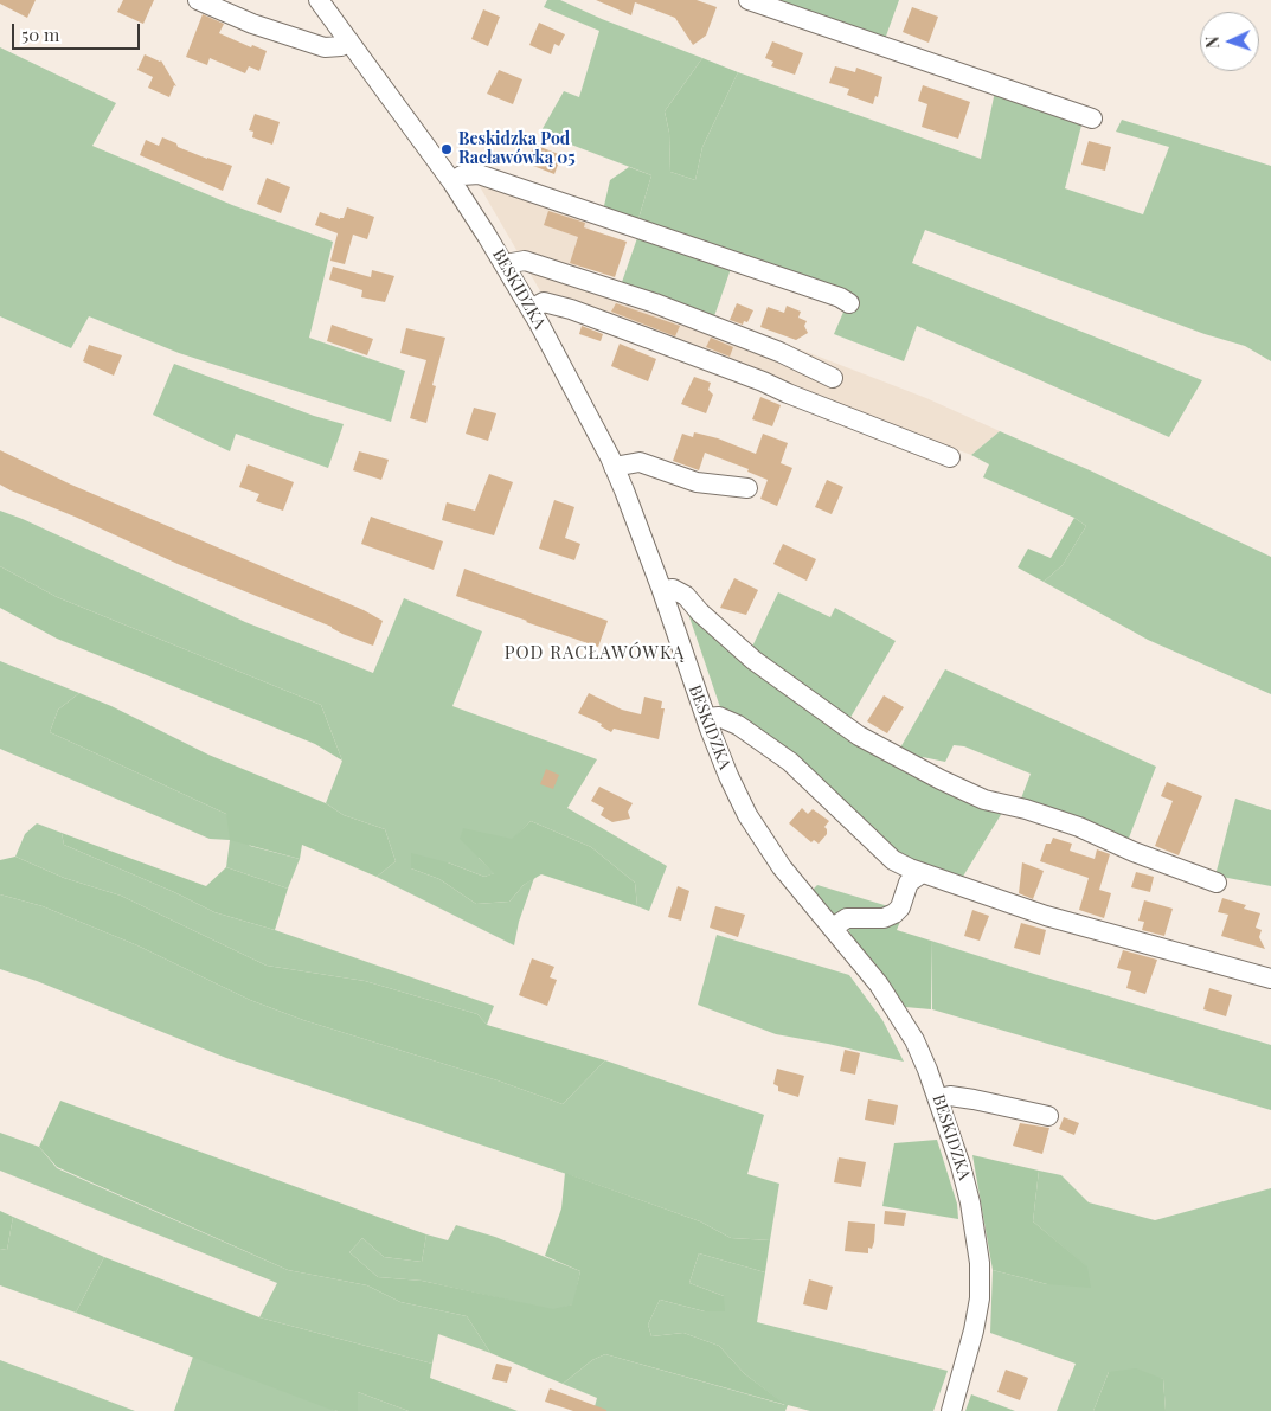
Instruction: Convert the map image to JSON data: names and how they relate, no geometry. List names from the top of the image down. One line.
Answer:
{"streets":{"street":["BESKIDZKA"]},"districts":["POD RACŁAWÓWKĄ"],"places":["Beskidzka Pod Racławówką 05"],"scale_bar":"50 m","north":"left"}
